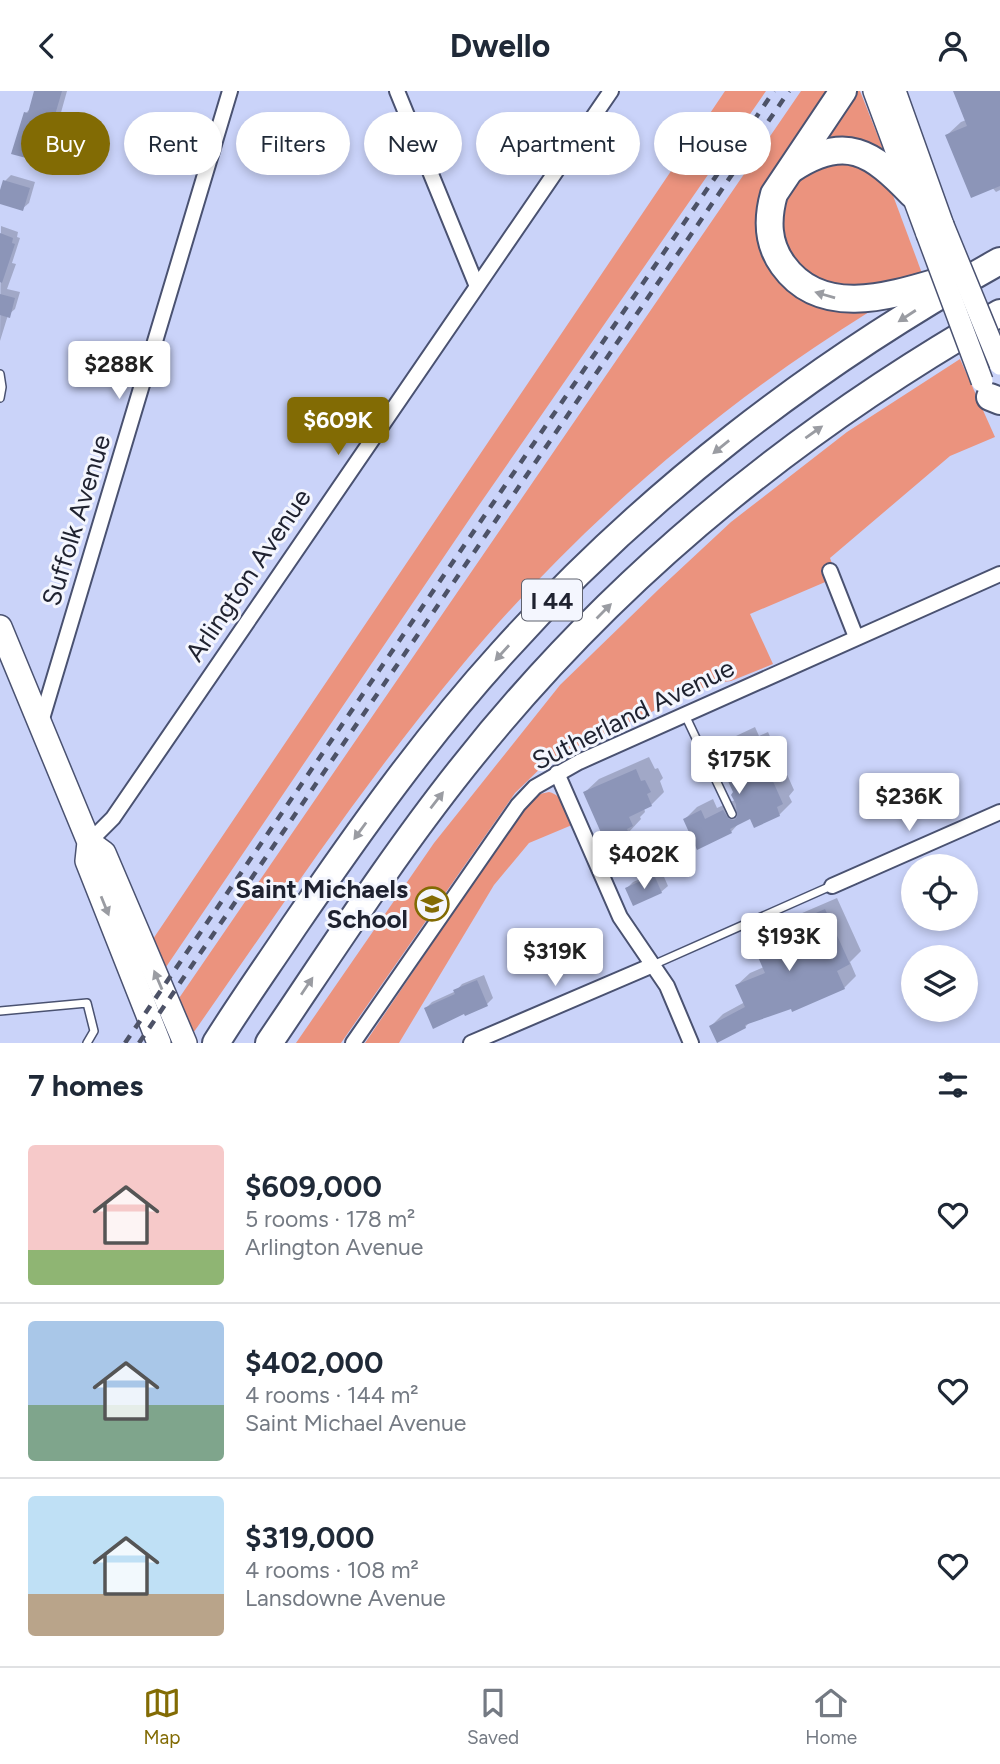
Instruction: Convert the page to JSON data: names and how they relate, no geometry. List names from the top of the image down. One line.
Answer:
{"streets":{"highway":["I 44"],"street":["Suffolk Avenue","Arlington Avenue","Sutherland Avenue"]},"places":{"school or university":["Saint Michaels School"]},"page":{"header":"Dwello","chip":["Buy","Rent","Filters","New","Apartment","House"],"price":["$288K","$609K","$175K","$236K","$402K","$193K","$319K"],"heading":"7 homes","list":[{"name":"$609,000","note":"5 rooms · 178 m² · Arlington Avenue"},{"name":"$402,000","note":"4 rooms · 144 m² · Saint Michael Avenue"},{"name":"$319,000","note":"4 rooms · 108 m² · Lansdowne Avenue"}],"tabs":["Map","Saved","Home"]}}
